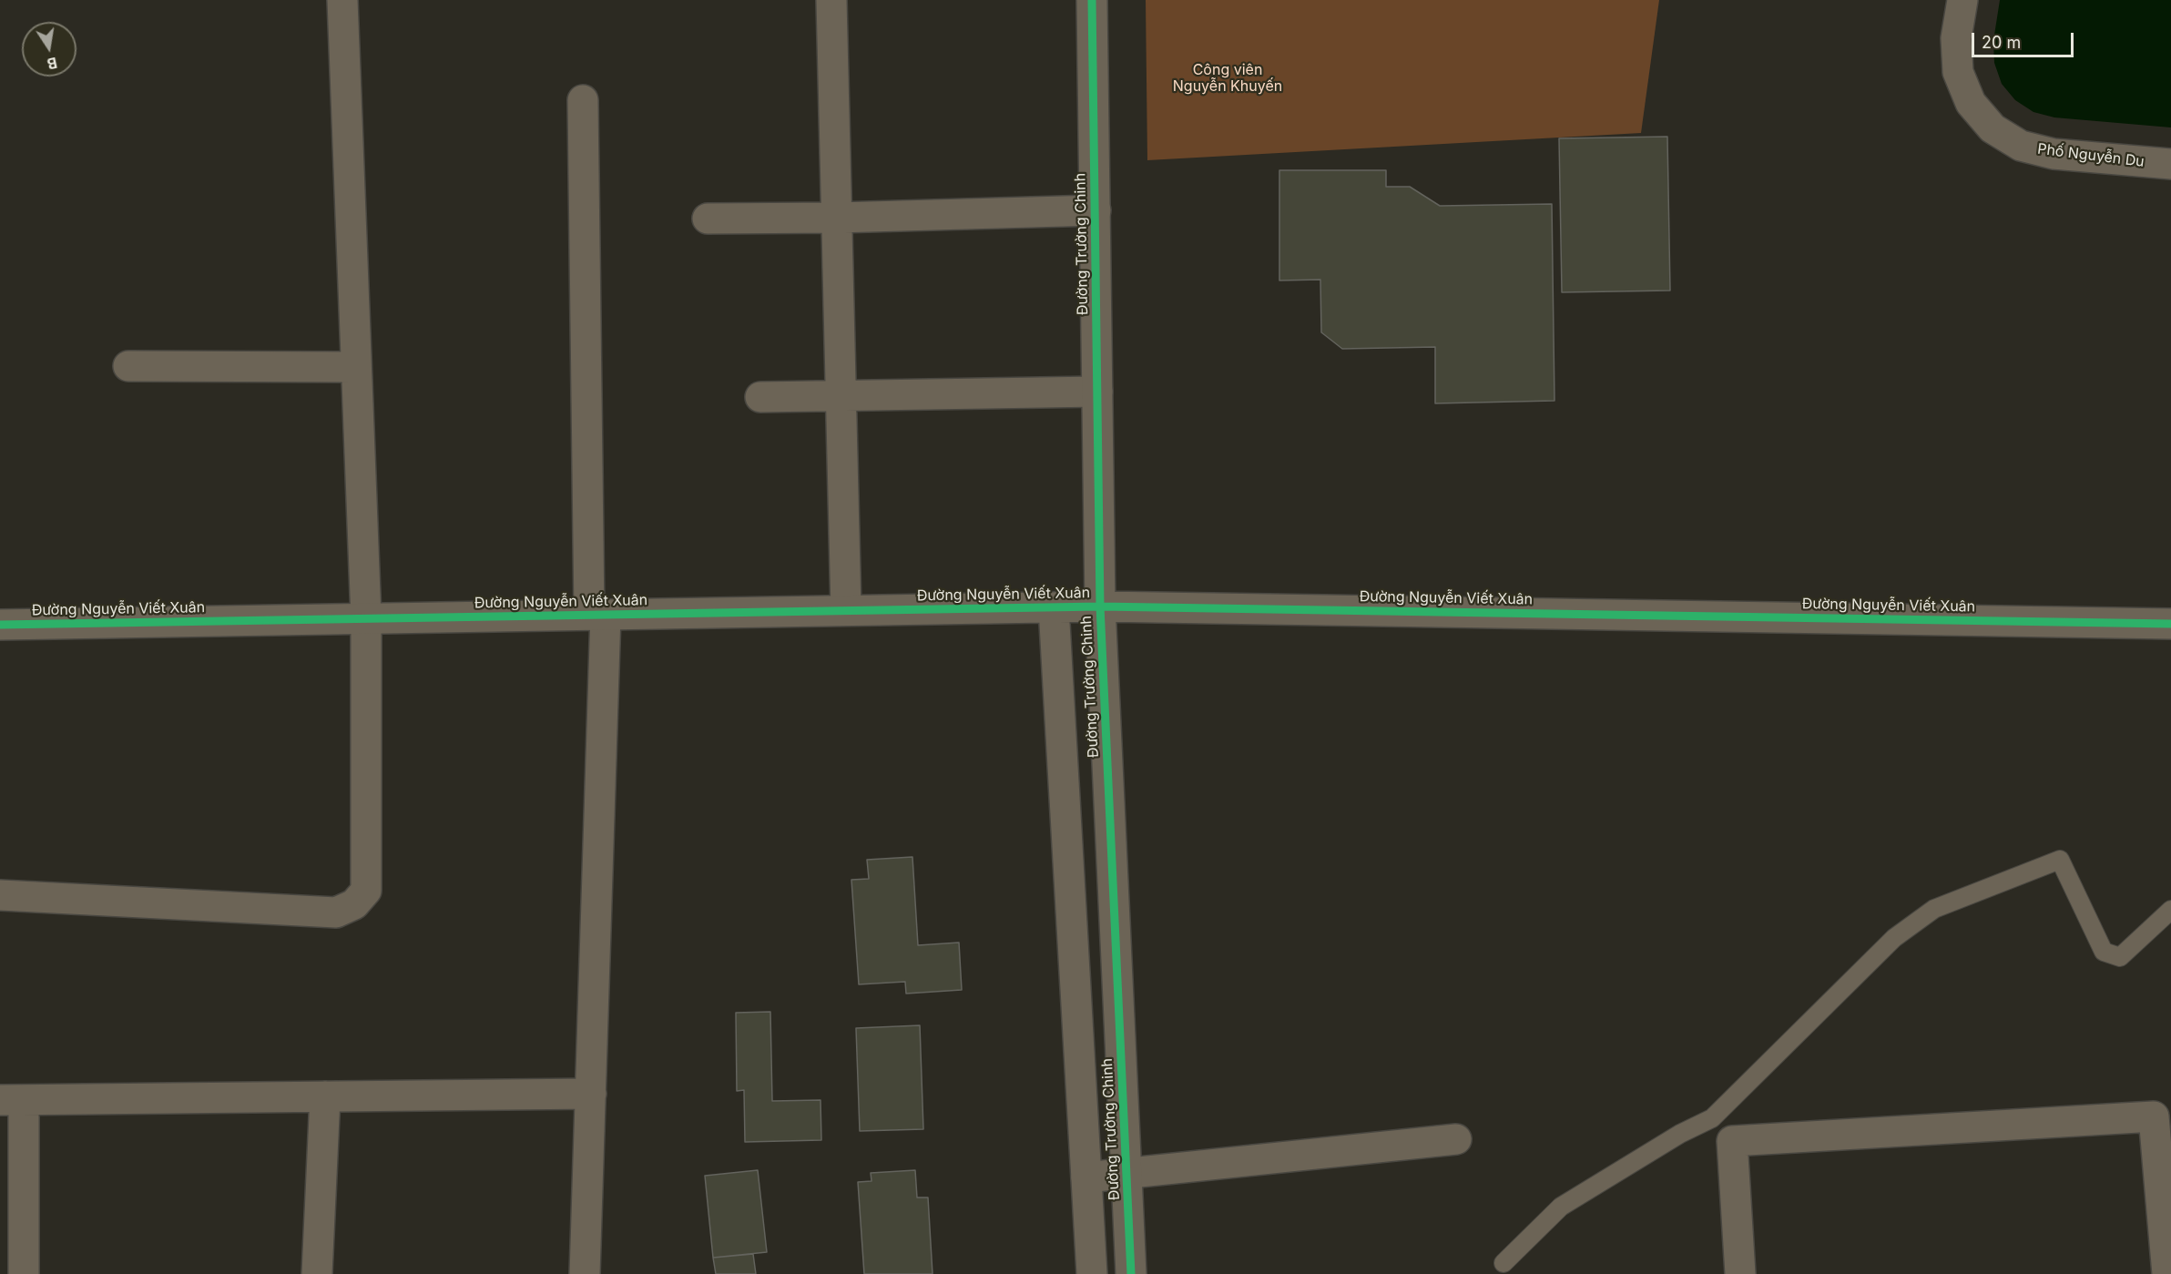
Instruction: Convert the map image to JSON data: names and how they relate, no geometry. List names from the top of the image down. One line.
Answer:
{"streets":{"street":["Phố Nguyễn Du","Đường Trường Chinh","Đường Nguyễn Viết Xuân"]},"crossings":[["Đường Trường Chinh","Đường Nguyễn Viết Xuân"]],"parks":["Công viên Nguyễn Khuyến"],"scale_bar":"20 m","north":"bottom"}
